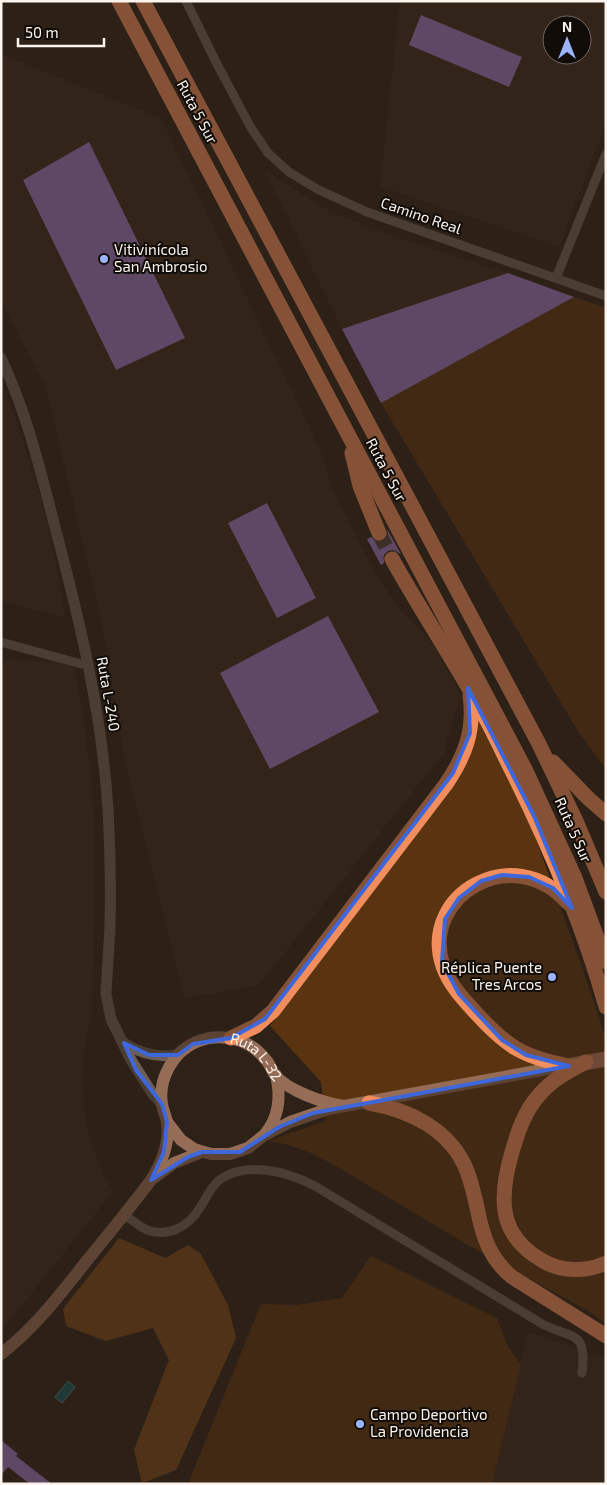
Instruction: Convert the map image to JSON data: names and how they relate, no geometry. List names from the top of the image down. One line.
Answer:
{"streets":{"highway":["Ruta 5 Sur"],"main road":["Ruta L-32"],"street":["Camino Real","Ruta L-240"]},"crossings":[["Ruta L-240","Ruta L-32"]],"places":["Vitivinícola San Ambrosio","Réplica Puente Tres Arcos","Campo Deportivo La Providencia"],"scale_bar":"50 m","north":"top"}
